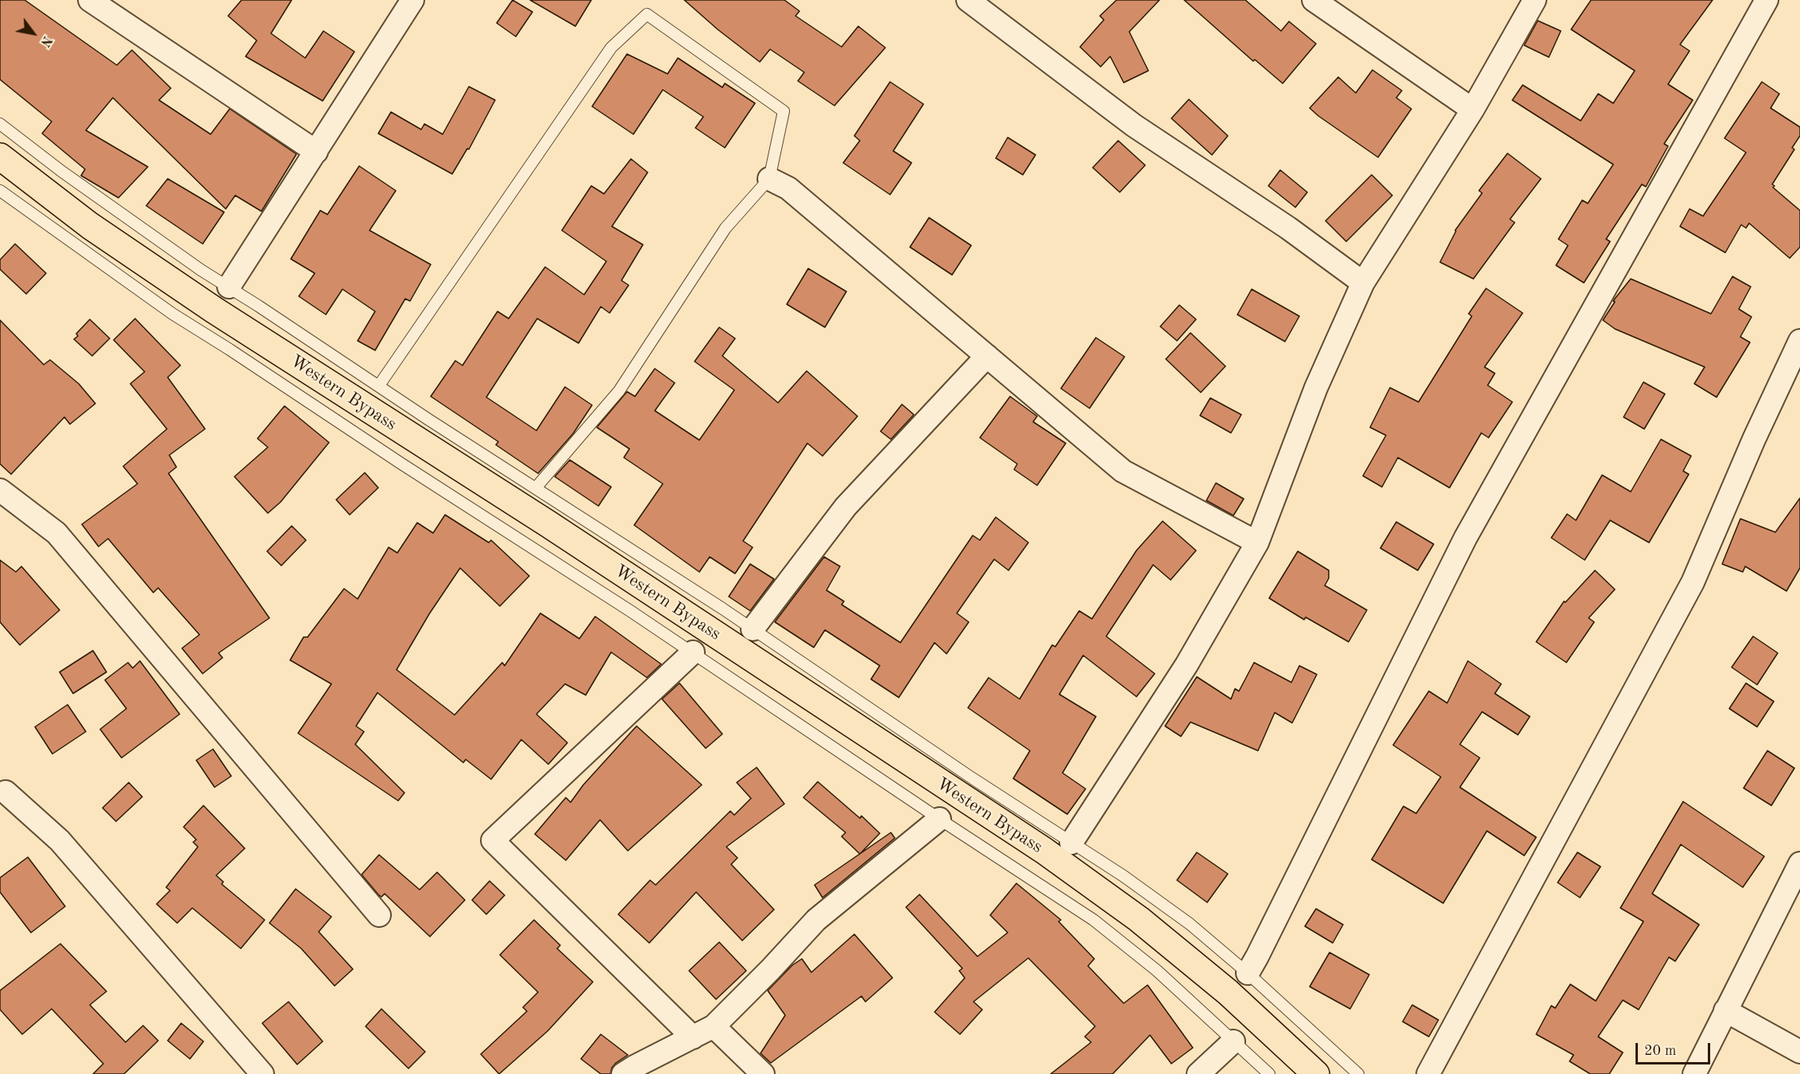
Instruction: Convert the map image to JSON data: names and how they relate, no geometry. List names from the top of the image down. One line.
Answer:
{"streets":{"main road":["Western Bypass"]},"scale_bar":"20 m","north":"bottom right"}
